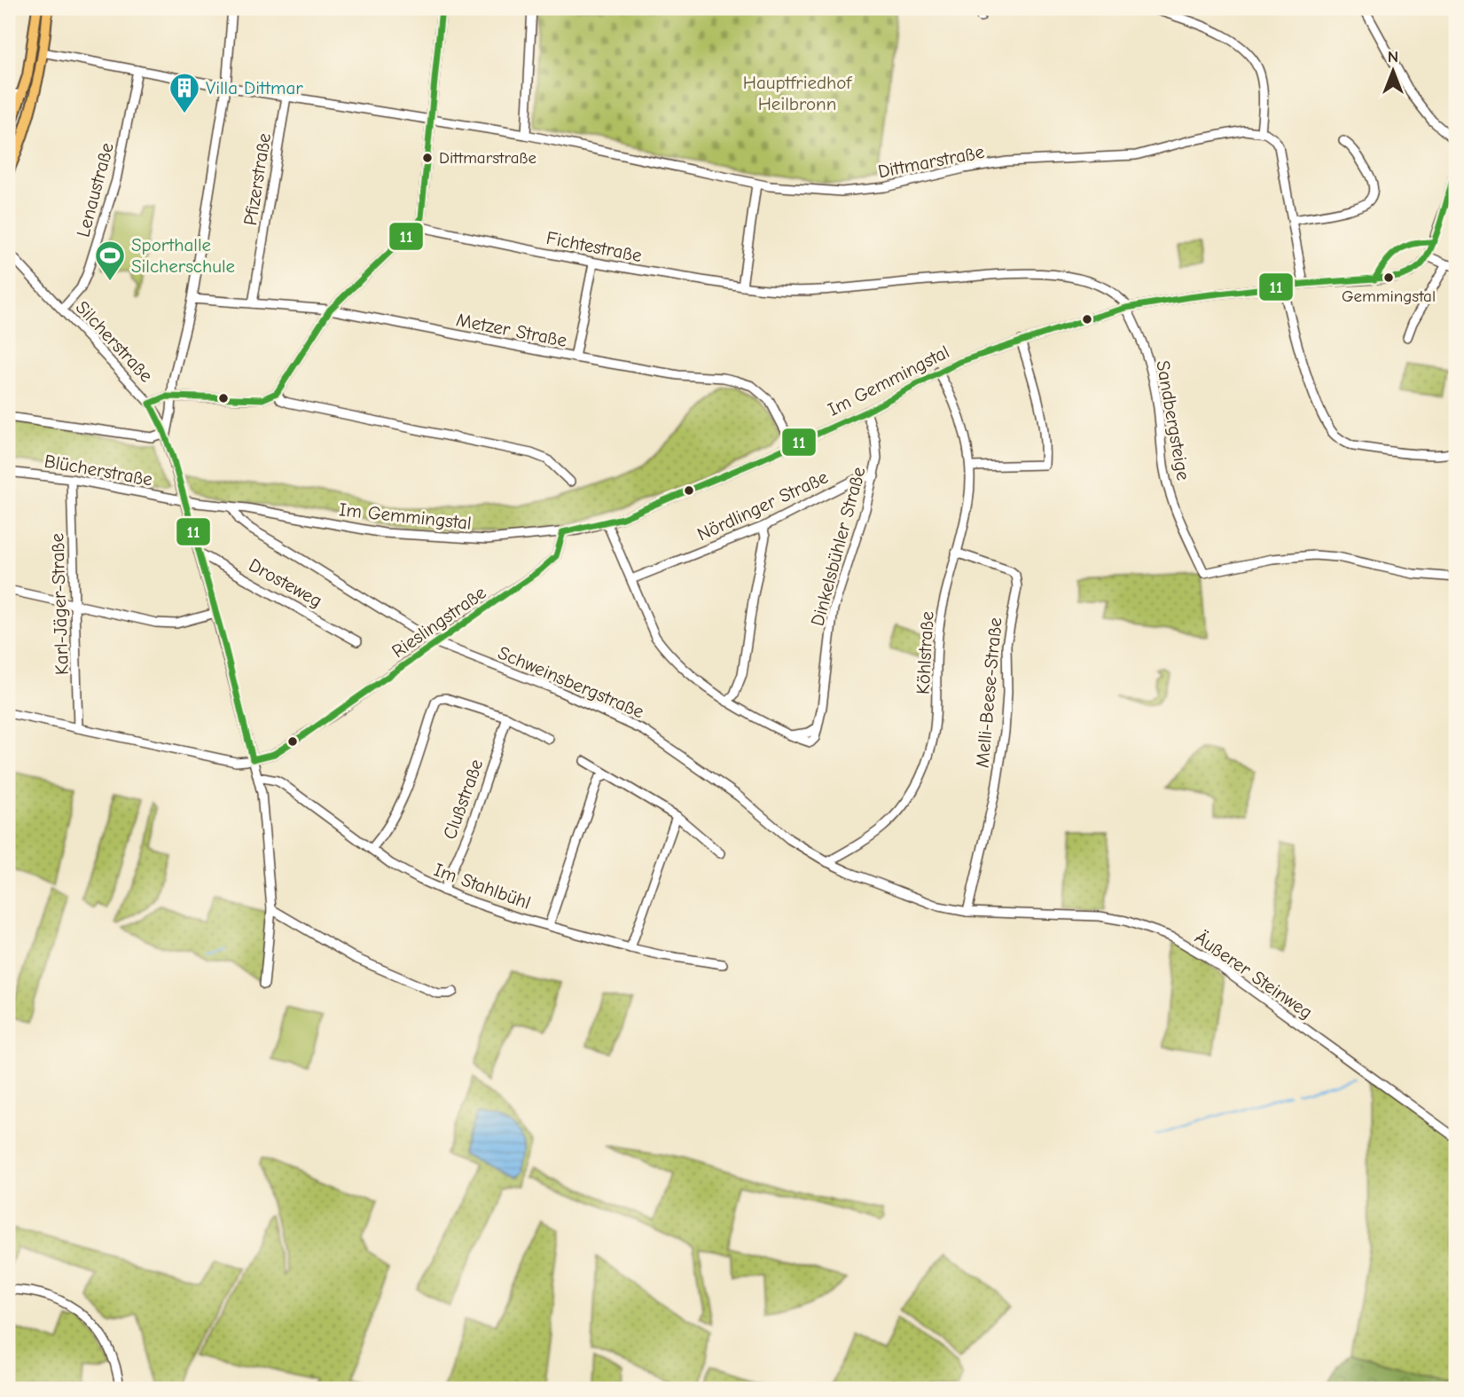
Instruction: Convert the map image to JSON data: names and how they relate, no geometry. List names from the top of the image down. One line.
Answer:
{"streets":{"street":["Dittmarstraße","Pfizerstraße","Lenaustraße","Fichtestraße","Metzer Straße","Silcherstraße","Im Gemmingstal","Sandbergsteige","Blücherstraße","Nördlinger Straße","Dinkelsbühler Straße","Drosteweg","Karl-Jäger-Straße","Rieslingstraße","Köhlstraße","Schweinsbergstraße","Melli-Beese-Straße","Clußstraße","Im Stahlbühl","Äußerer Steinweg"]},"crossings":[["Dittmarstraße","Pfizerstraße"],["Dittmarstraße","Lenaustraße"],["Pfizerstraße","Metzer Straße"],["Lenaustraße","Silcherstraße"],["Fichtestraße","Im Gemmingstal"],["Fichtestraße","Sandbergsteige"],["Metzer Straße","Im Gemmingstal"],["Silcherstraße","Im Gemmingstal"],["Silcherstraße","Blücherstraße"],["Silcherstraße","Drosteweg"],["Silcherstraße","Rieslingstraße"],["Silcherstraße","Im Stahlbühl"],["Im Gemmingstal","Sandbergsteige"],["Im Gemmingstal","Blücherstraße"],["Im Gemmingstal","Dinkelsbühler Straße"],["Im Gemmingstal","Rieslingstraße"],["Im Gemmingstal","Köhlstraße"],["Im Gemmingstal","Schweinsbergstraße"],["Blücherstraße","Karl-Jäger-Straße"],["Nördlinger Straße","Dinkelsbühler Straße"],["Karl-Jäger-Straße","Rieslingstraße"],["Rieslingstraße","Schweinsbergstraße"],["Köhlstraße","Schweinsbergstraße"],["Köhlstraße","Melli-Beese-Straße"],["Schweinsbergstraße","Melli-Beese-Straße"],["Schweinsbergstraße","Äußerer Steinweg"],["Melli-Beese-Straße","Äußerer Steinweg"],["Clußstraße","Im Stahlbühl"]],"parks":["Hauptfriedhof Heilbronn"],"places":{"building":["Villa Dittmar"],"other":["Dittmarstraße","Gemmingstal"],"sports":["Sporthalle Silcherschule"]},"lines":["transit line 11"],"north":"top"}
